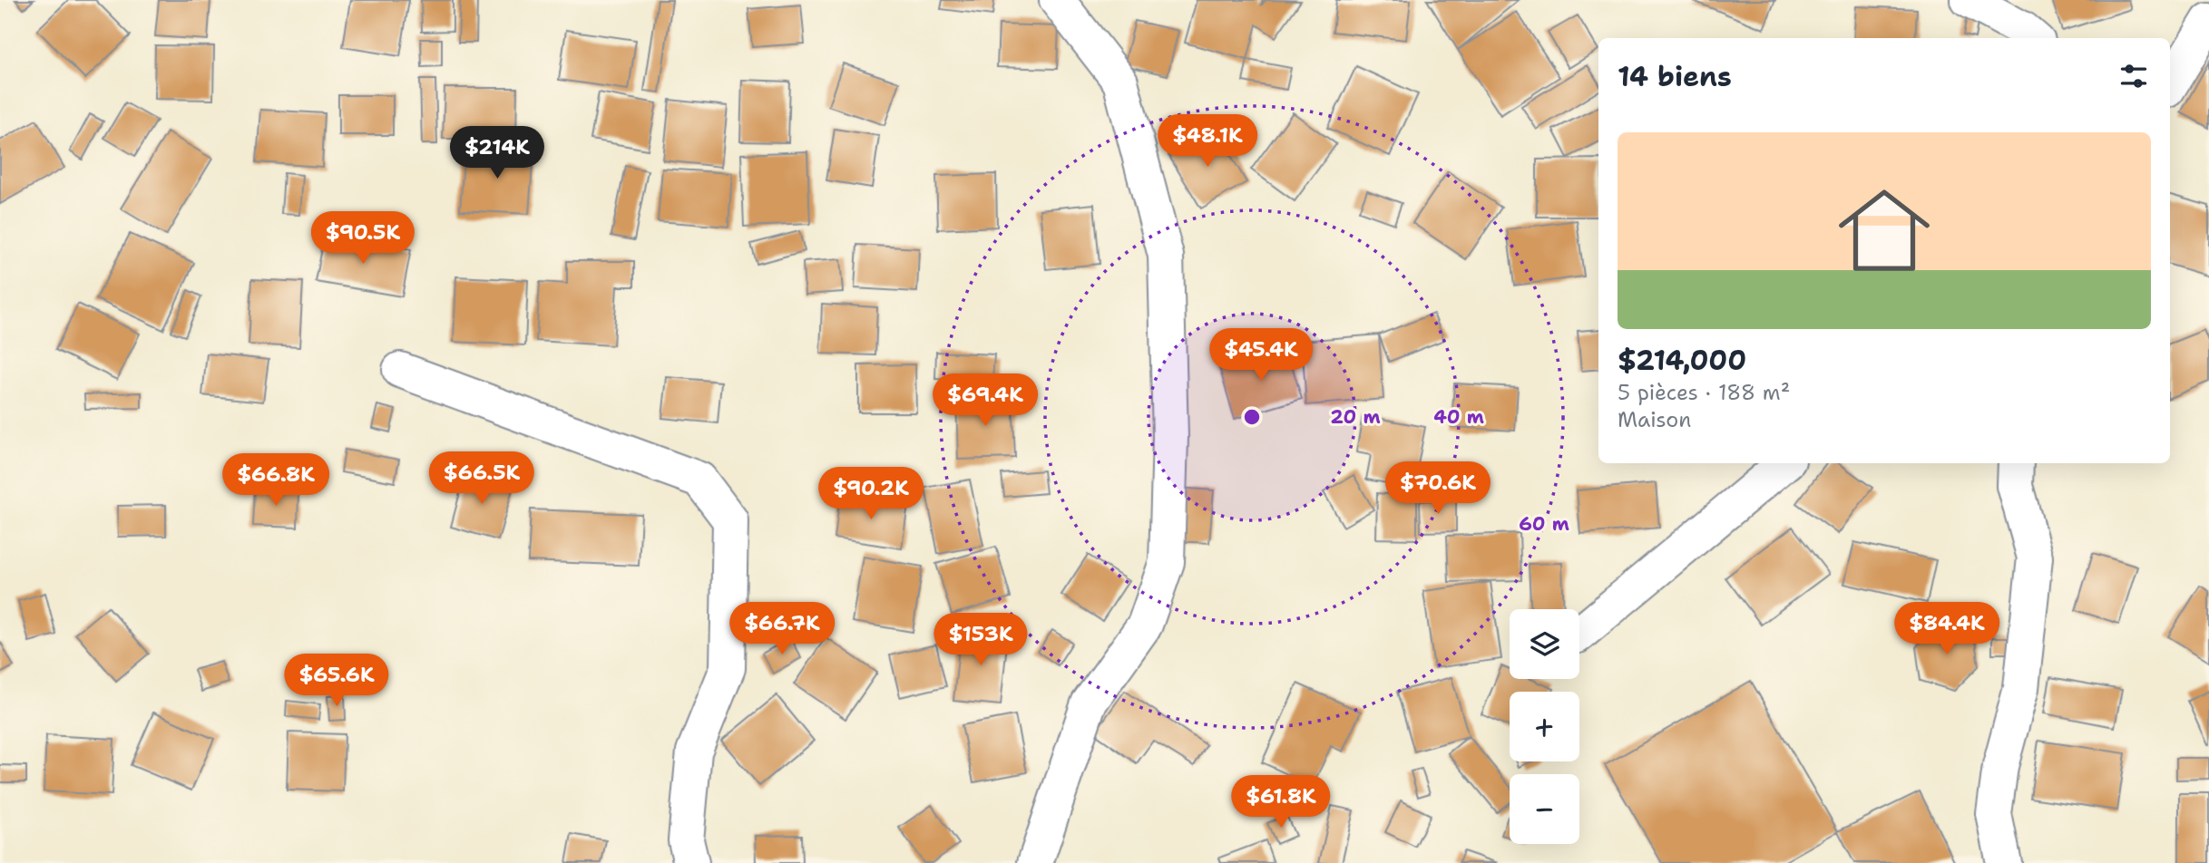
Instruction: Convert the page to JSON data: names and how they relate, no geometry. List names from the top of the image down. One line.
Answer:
{"page":{"heading":"14 biens","price":["$48.1K","$214K","$90.5K","$45.4K","$69.4K","$66.5K","$66.8K","$70.6K","$90.2K","$66.7K","$84.4K","$153K","$65.6K","$61.8K"],"list":[{"name":"$214,000","note":"5 pièces · 188 m² · Maison"}],"map_buttons":["+","−"]},"rings":["20 m","40 m","60 m"]}
